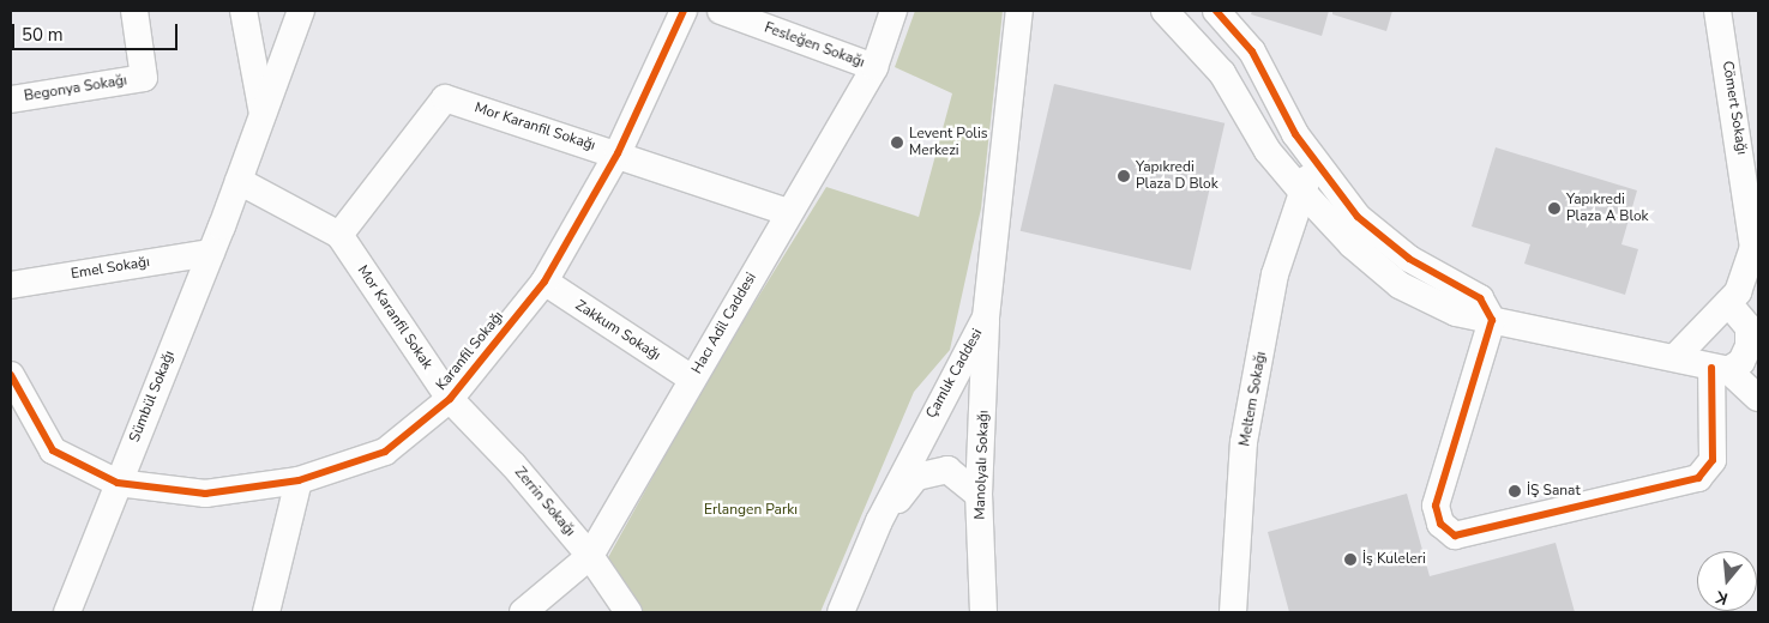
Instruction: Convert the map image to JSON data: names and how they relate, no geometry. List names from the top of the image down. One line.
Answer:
{"streets":{"street":["Fesleğen Sokağı","Begonya Sokağı","Cömert Sokağı","Mor Karanfil Sokağı","Emel Sokağı","Mor Karanfil Sokak","Hacı Adil Caddesi","Zakkum Sokağı","Karanfil Sokağı","Çamlık Caddesi","Sümbül Sokağı","Meltem Sokağı","Manolyalı Sokağı","Zerrin Sokağı"]},"crossings":[["Fesleğen Sokağı","Hacı Adil Caddesi"],["Mor Karanfil Sokağı","Mor Karanfil Sokak"],["Mor Karanfil Sokağı","Hacı Adil Caddesi"],["Mor Karanfil Sokağı","Karanfil Sokağı"],["Emel Sokağı","Sümbül Sokağı"],["Mor Karanfil Sokak","Karanfil Sokağı"],["Mor Karanfil Sokak","Zerrin Sokağı"],["Hacı Adil Caddesi","Zakkum Sokağı"],["Hacı Adil Caddesi","Zerrin Sokağı"],["Zakkum Sokağı","Karanfil Sokağı"],["Karanfil Sokağı","Sümbül Sokağı"],["Karanfil Sokağı","Zerrin Sokağı"],["Çamlık Caddesi","Manolyalı Sokağı"]],"parks":["Erlangen Parkı"],"places":["Levent Polis Merkezi","Yapıkredi Plaza D Blok","Yapıkredi Plaza A Blok","İŞ Sanat","İş Kuleleri"],"scale_bar":"50 m","north":"bottom"}
